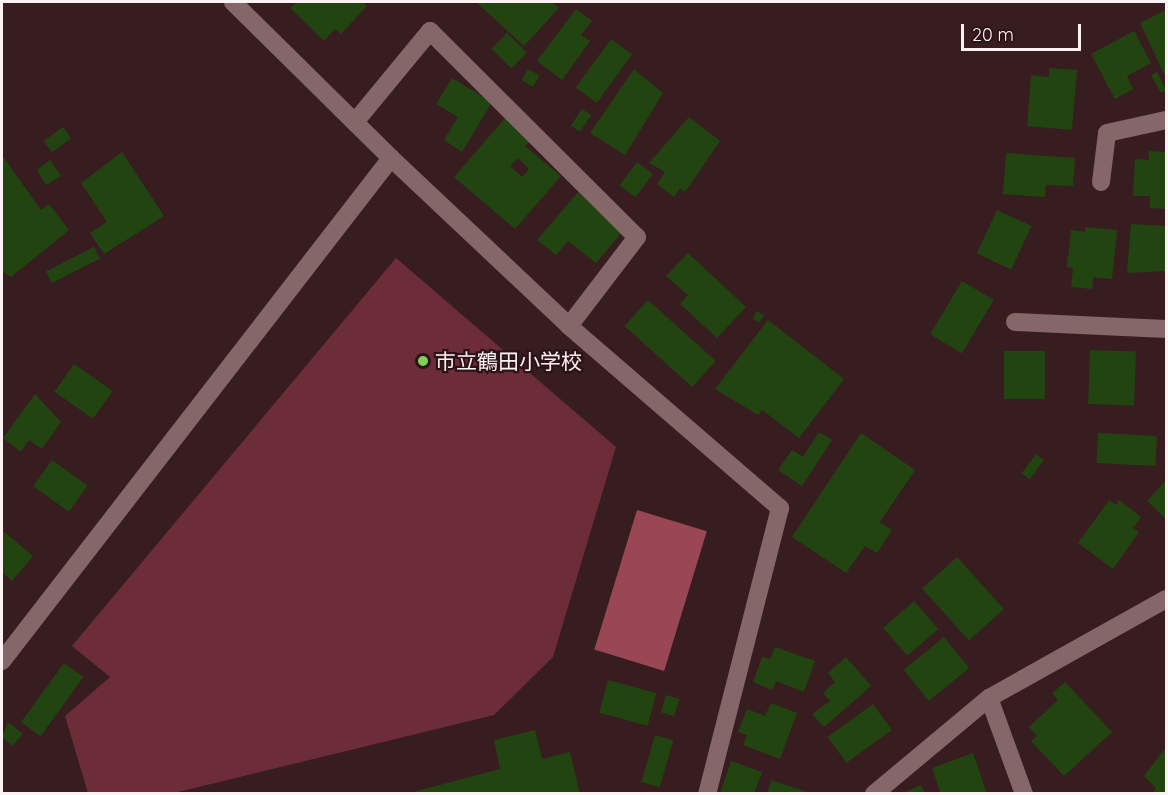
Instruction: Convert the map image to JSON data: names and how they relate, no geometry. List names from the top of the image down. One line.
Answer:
{"places":["市立鶴田小学校"],"scale_bar":"20 m"}
